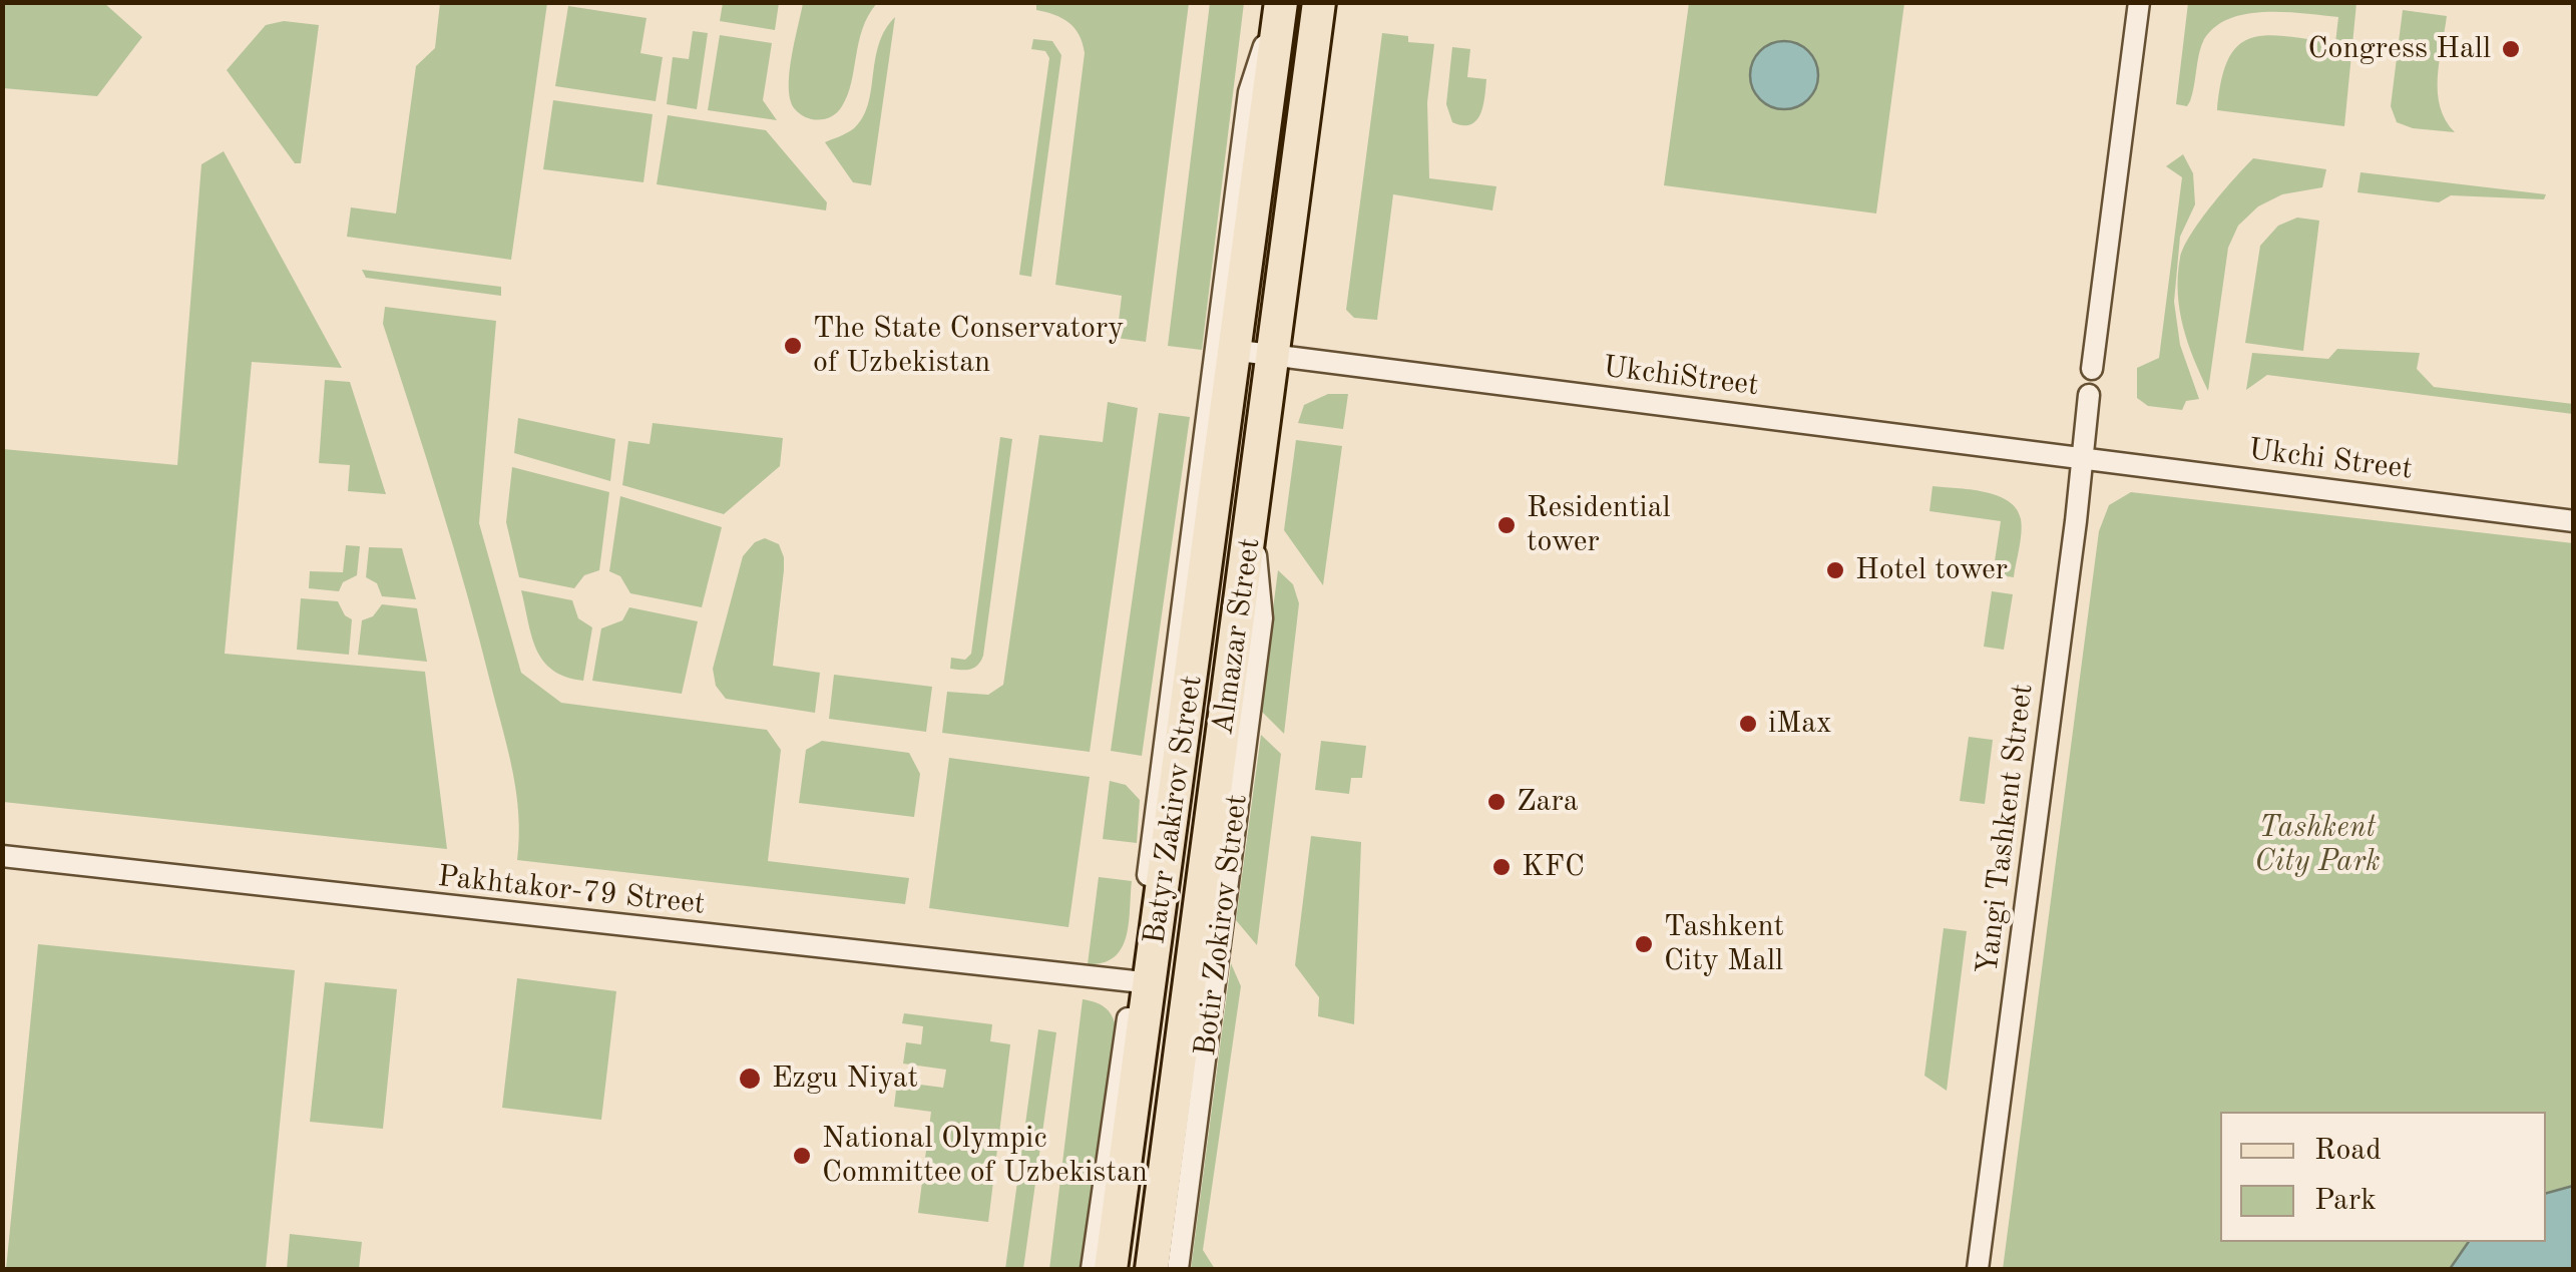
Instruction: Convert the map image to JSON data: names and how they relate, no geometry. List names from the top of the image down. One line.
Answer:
{"streets":{"main road":["Almazar Street","Batyr Zakirov Street"],"street":["UkchiStreet","Ukchi Street","Yangi Tashkent Street","Pakhtakor-79 Street","Botir Zokirov Street"]},"crossings":[["UkchiStreet","Ukchi Street"],["UkchiStreet","Almazar Street"],["UkchiStreet","Yangi Tashkent Street"],["Ukchi Street","Yangi Tashkent Street"],["Almazar Street","Botir Zokirov Street"]],"parks":["Tashkent City Park"],"places":["Congress Hall","The State Conservatory of Uzbekistan","Residential tower","Hotel tower","iMax","Zara","KFC","Tashkent City Mall","Ezgu Niyat","National Olympic Committee of Uzbekistan"],"legend":["Road","Park"]}
